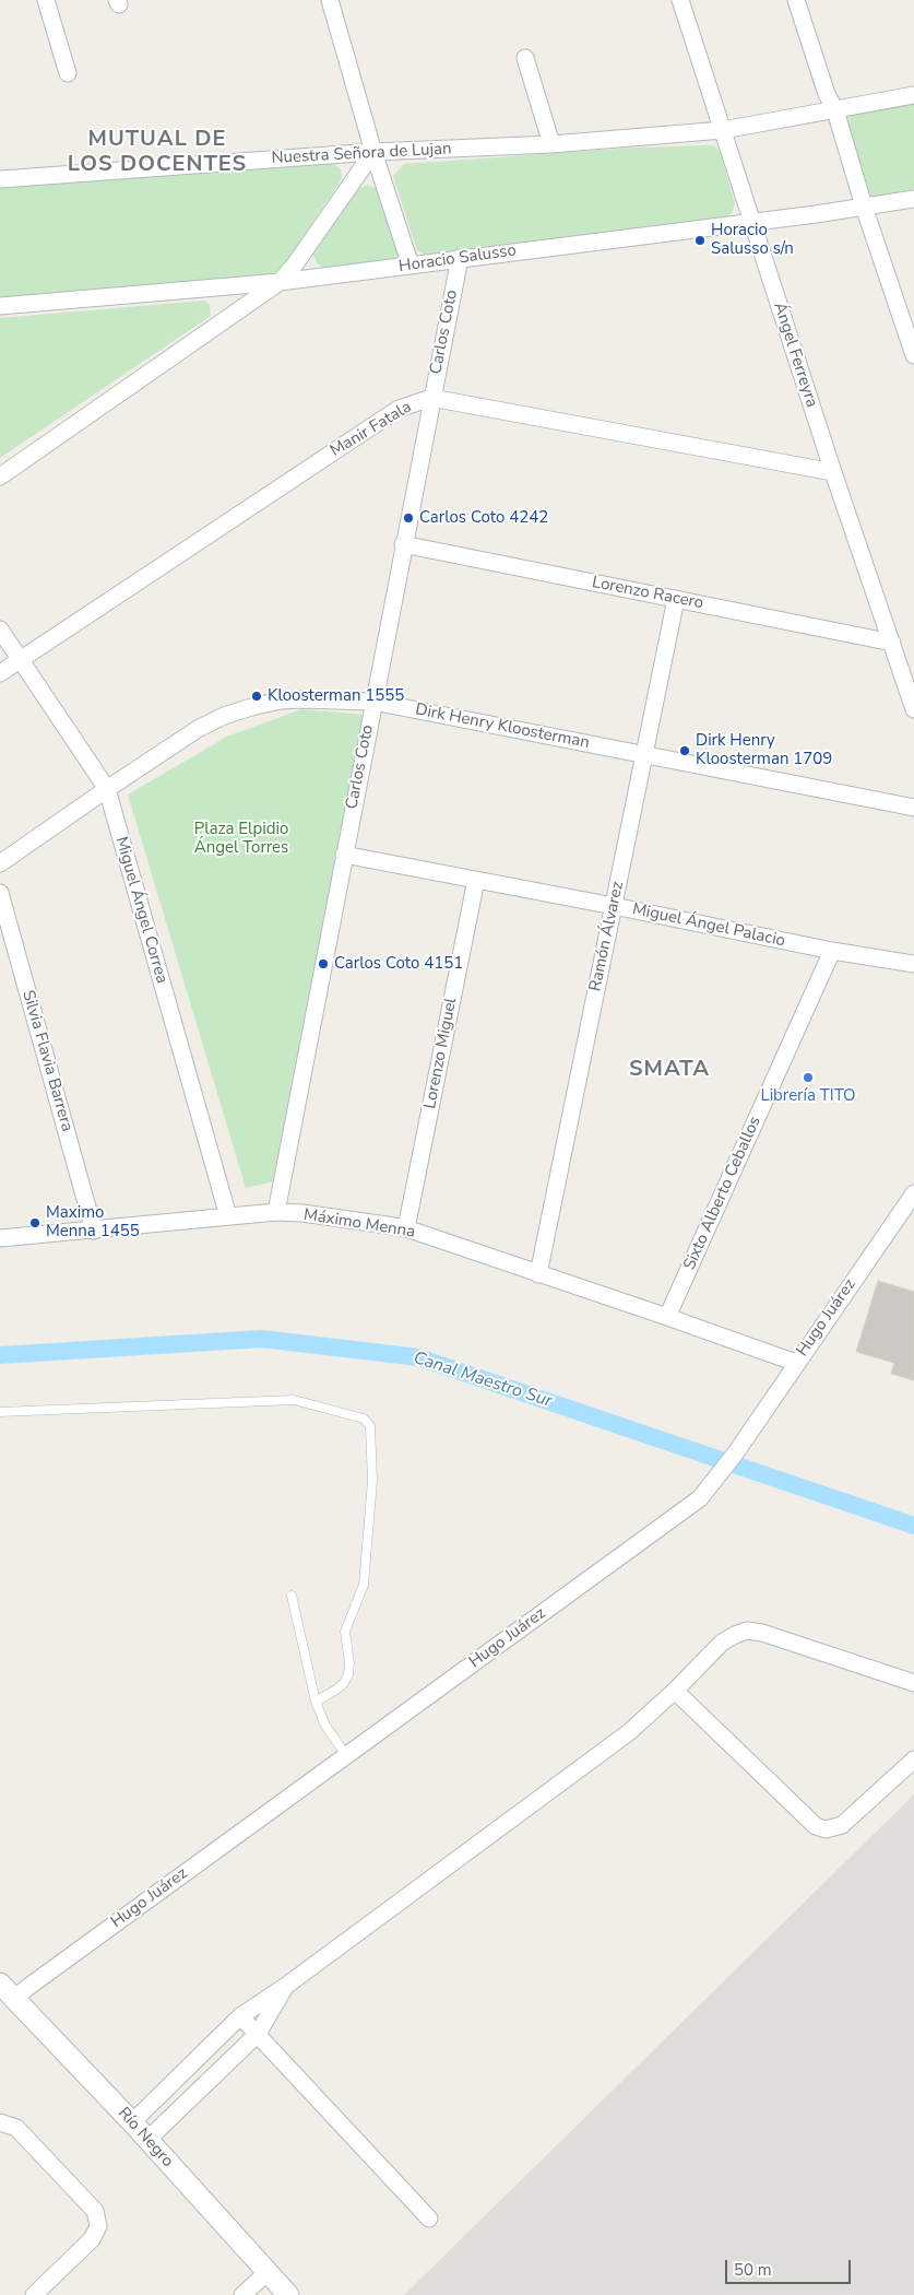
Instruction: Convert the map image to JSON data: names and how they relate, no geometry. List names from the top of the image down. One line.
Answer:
{"streets":{"street":["Nuestra Señora de Lujan","Horacio Salusso","Carlos Coto","Ángel Ferreyra","Manir Fatala","Lorenzo Racero","Dirk Henry Kloosterman","Miguel Ángel Correa","Miguel Ángel Palacio","Ramón Álvarez","Lorenzo Miguel","Silvia Flavia Barrera","Sixto Alberto Ceballos","Máximo Menna","Hugo Juárez","Río Negro"]},"crossings":[["Nuestra Señora de Lujan","Ángel Ferreyra"],["Horacio Salusso","Carlos Coto"],["Horacio Salusso","Ángel Ferreyra"],["Carlos Coto","Manir Fatala"],["Carlos Coto","Lorenzo Racero"],["Carlos Coto","Dirk Henry Kloosterman"],["Carlos Coto","Miguel Ángel Palacio"],["Carlos Coto","Máximo Menna"],["Ángel Ferreyra","Manir Fatala"],["Ángel Ferreyra","Lorenzo Racero"],["Manir Fatala","Miguel Ángel Correa"],["Lorenzo Racero","Ramón Álvarez"],["Dirk Henry Kloosterman","Miguel Ángel Correa"],["Dirk Henry Kloosterman","Ramón Álvarez"],["Miguel Ángel Correa","Máximo Menna"],["Miguel Ángel Palacio","Ramón Álvarez"],["Miguel Ángel Palacio","Lorenzo Miguel"],["Miguel Ángel Palacio","Sixto Alberto Ceballos"],["Ramón Álvarez","Máximo Menna"],["Lorenzo Miguel","Máximo Menna"],["Silvia Flavia Barrera","Máximo Menna"],["Sixto Alberto Ceballos","Máximo Menna"],["Máximo Menna","Hugo Juárez"],["Hugo Juárez","Río Negro"]],"districts":["MUTUAL DE LOS DOCENTES","SMATA"],"water":["Canal Maestro Sur"],"parks":["Plaza Elpidio Ángel Torres"],"places":["Horacio Salusso s/n","Carlos Coto 4242","Kloosterman 1555","Dirk Henry Kloosterman 1709","Carlos Coto 4151","Librería TITO","Maximo Menna 1455"],"scale_bar":"50 m"}
